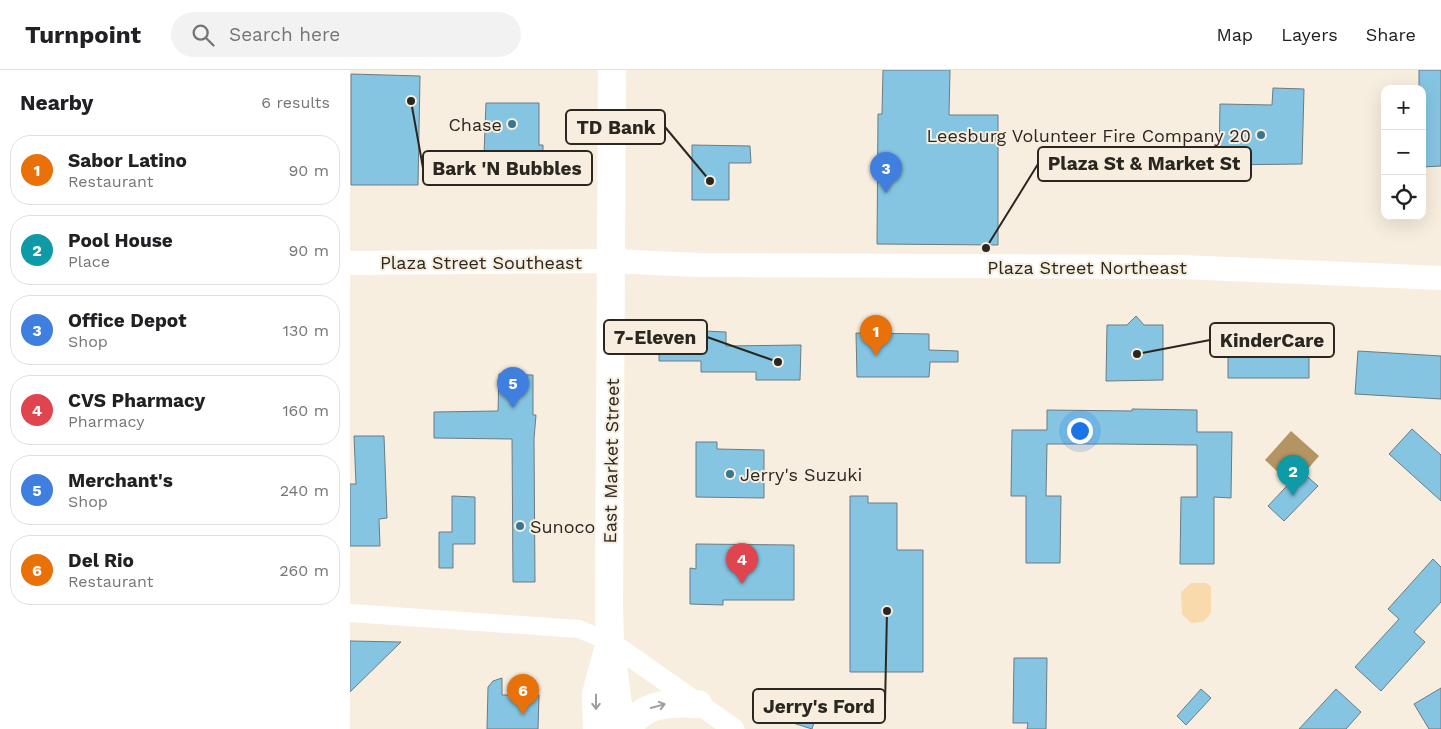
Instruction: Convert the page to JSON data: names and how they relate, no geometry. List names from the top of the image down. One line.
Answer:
{"streets":{"main road":["Plaza Street Southeast","Plaza Street Northeast","East Market Street"]},"crossings":[["Plaza Street Southeast","Plaza Street Northeast"],["Plaza Street Southeast","East Market Street"],["Plaza Street Northeast","East Market Street"]],"places":["Bark 'N Bubbles","Chase","Leesburg Volunteer Fire Company 20","TD Bank","Plaza St & Market St","KinderCare","7-Eleven","Jerry's Suzuki","Sunoco","Jerry's Ford"],"page":{"header":"Turnpoint","search":"Search here","nav":["Map","Layers","Share"],"heading":["Nearby","6 results"],"map_buttons":["+","−"],"list":[{"mark":"1","name":"Sabor Latino","note":"Restaurant","value":"90 m"},{"mark":"2","name":"Pool House","note":"Place","value":"90 m"},{"mark":"3","name":"Office Depot","note":"Shop","value":"130 m"},{"mark":"4","name":"CVS Pharmacy","note":"Pharmacy","value":"160 m"},{"mark":"5","name":"Merchant's","note":"Shop","value":"240 m"},{"mark":"6","name":"Del Rio","note":"Restaurant","value":"260 m"}],"pins":["3","1","5","2","4","6"]}}
